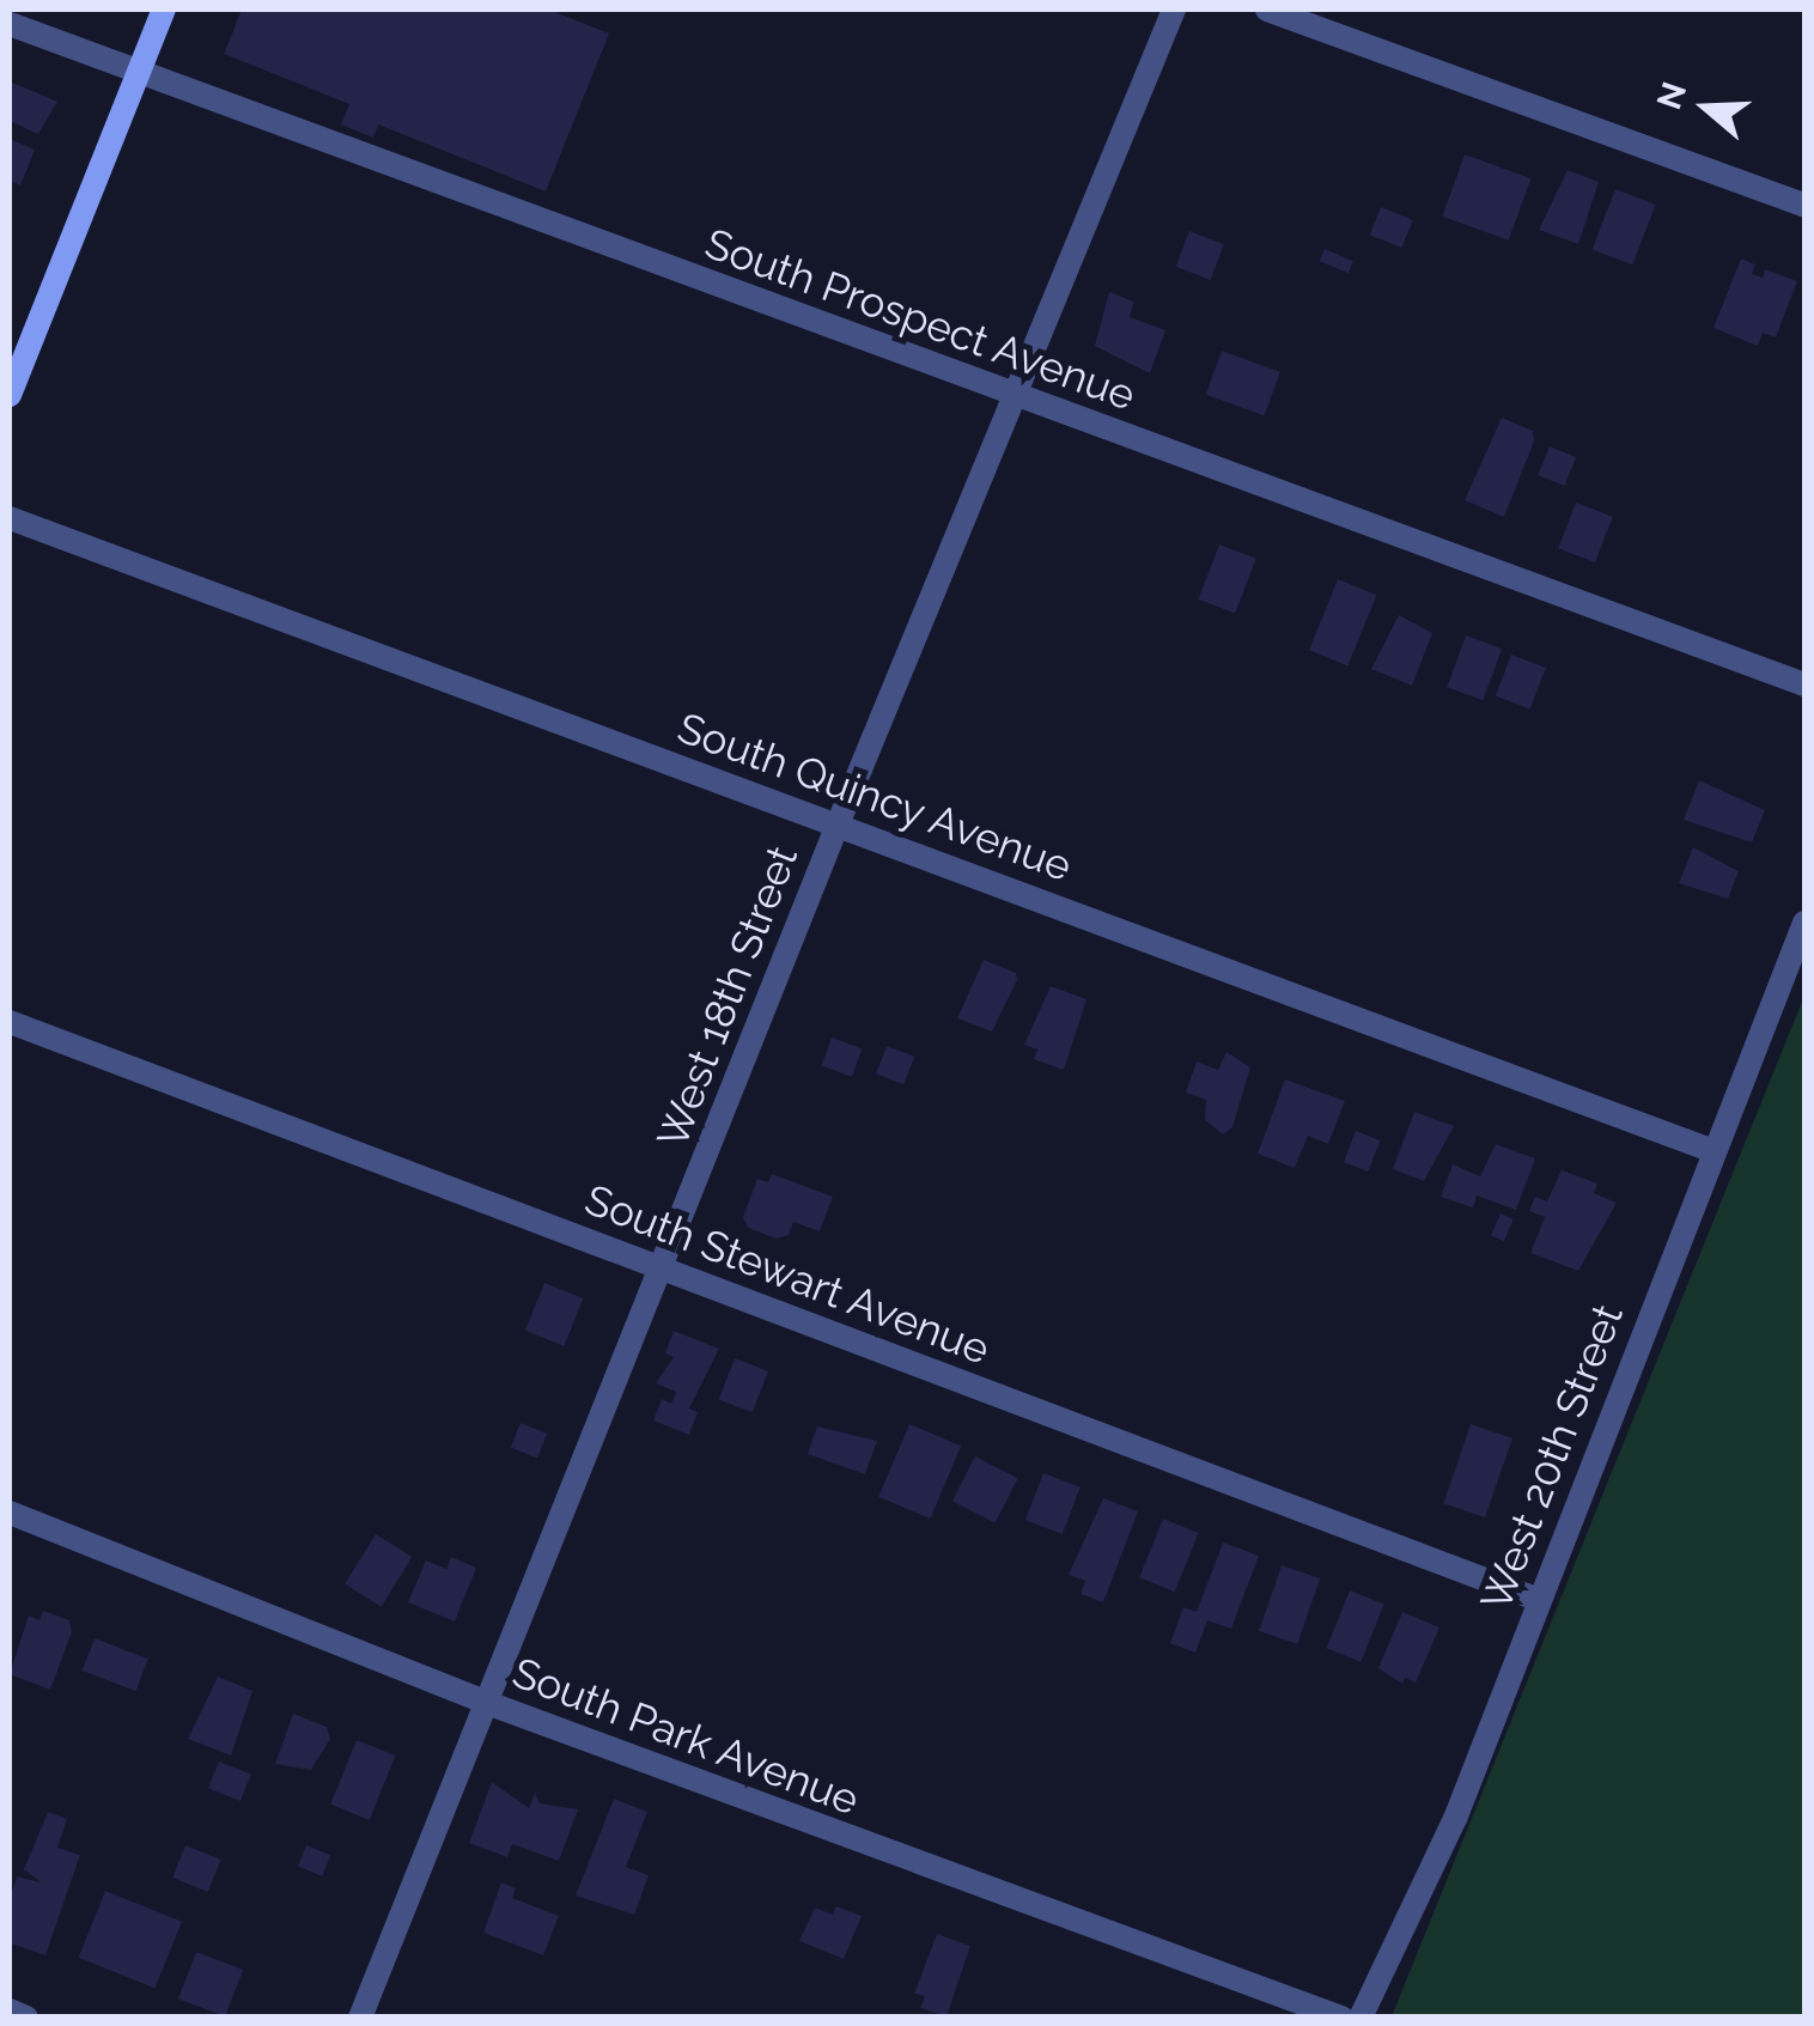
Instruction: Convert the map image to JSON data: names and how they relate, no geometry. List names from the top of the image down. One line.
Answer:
{"streets":{"street":["South Prospect Avenue","South Quincy Avenue","West 18th Street","South Stewart Avenue","West 20th Street","South Park Avenue"]},"crossings":[["South Prospect Avenue","West 18th Street"],["South Quincy Avenue","West 18th Street"],["South Quincy Avenue","West 20th Street"],["West 18th Street","South Stewart Avenue"],["West 18th Street","South Park Avenue"],["South Stewart Avenue","West 20th Street"]],"north":"left"}
